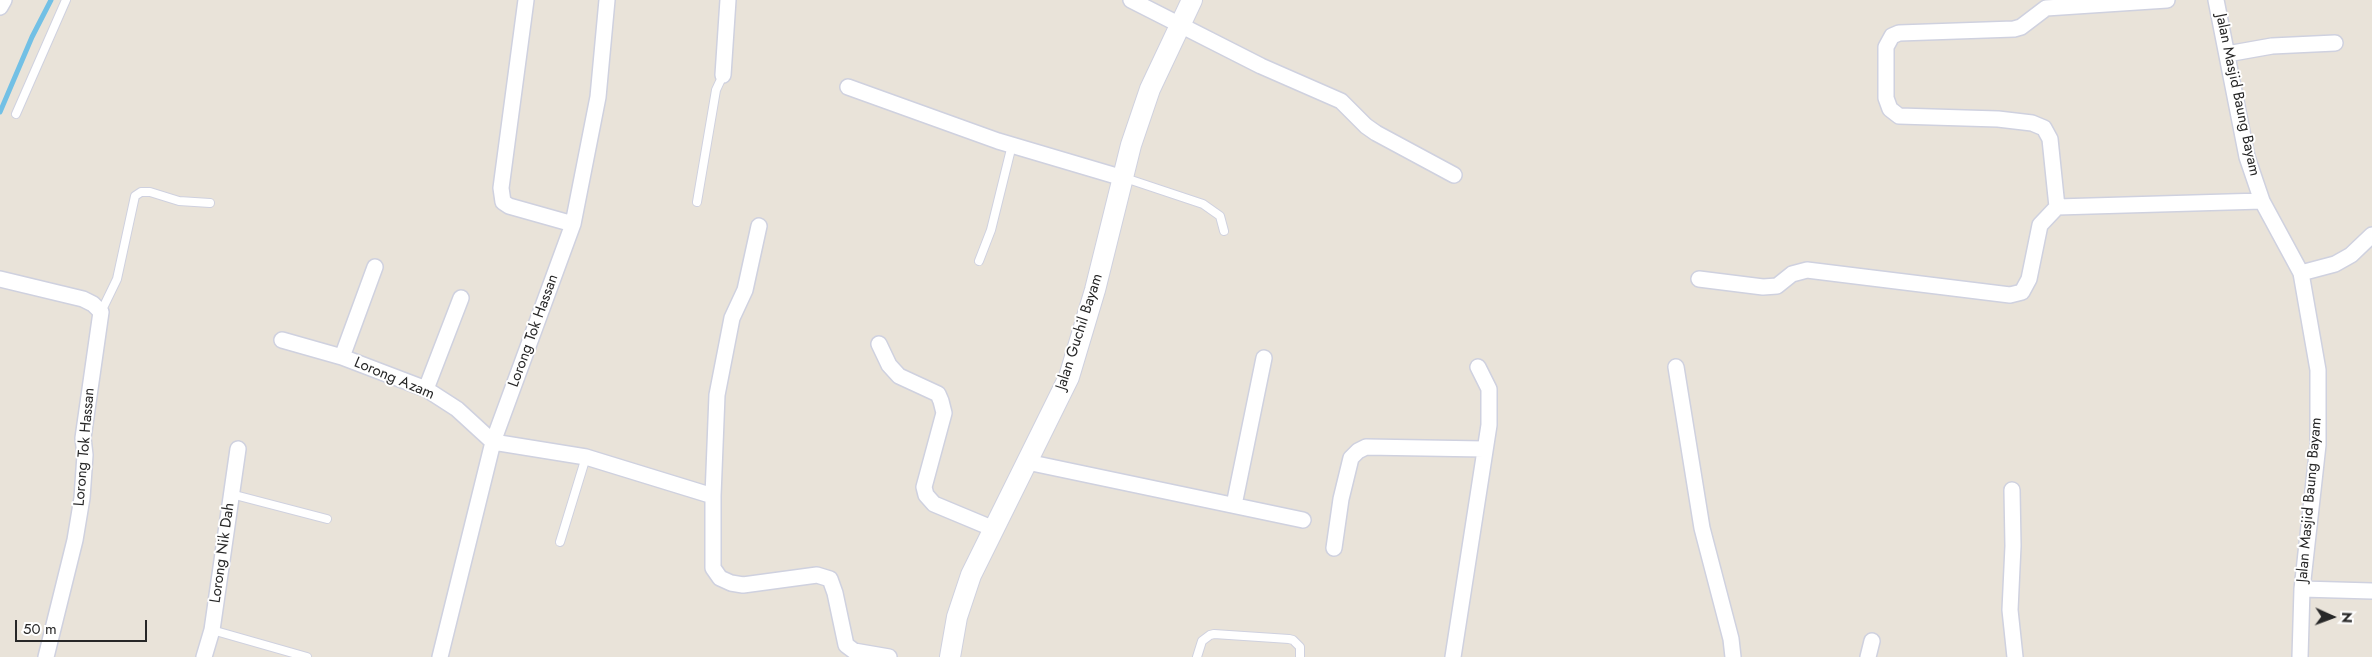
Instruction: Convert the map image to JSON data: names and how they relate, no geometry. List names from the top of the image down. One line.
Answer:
{"streets":{"main road":["Jalan Guchil Bayam"],"street":["Jalan Masjid Baung Bayam","Lorong Tok Hassan","Lorong Azam","Lorong Nik Dah"]},"crossings":[["Lorong Tok Hassan","Lorong Azam"]],"scale_bar":"50 m","north":"right"}
